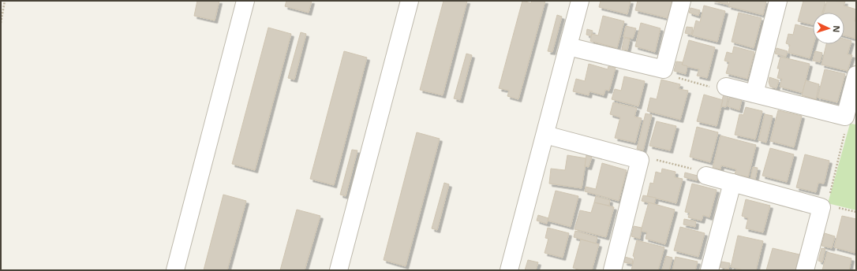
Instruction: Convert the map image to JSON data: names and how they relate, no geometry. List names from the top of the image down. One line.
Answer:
{"north":"right"}
